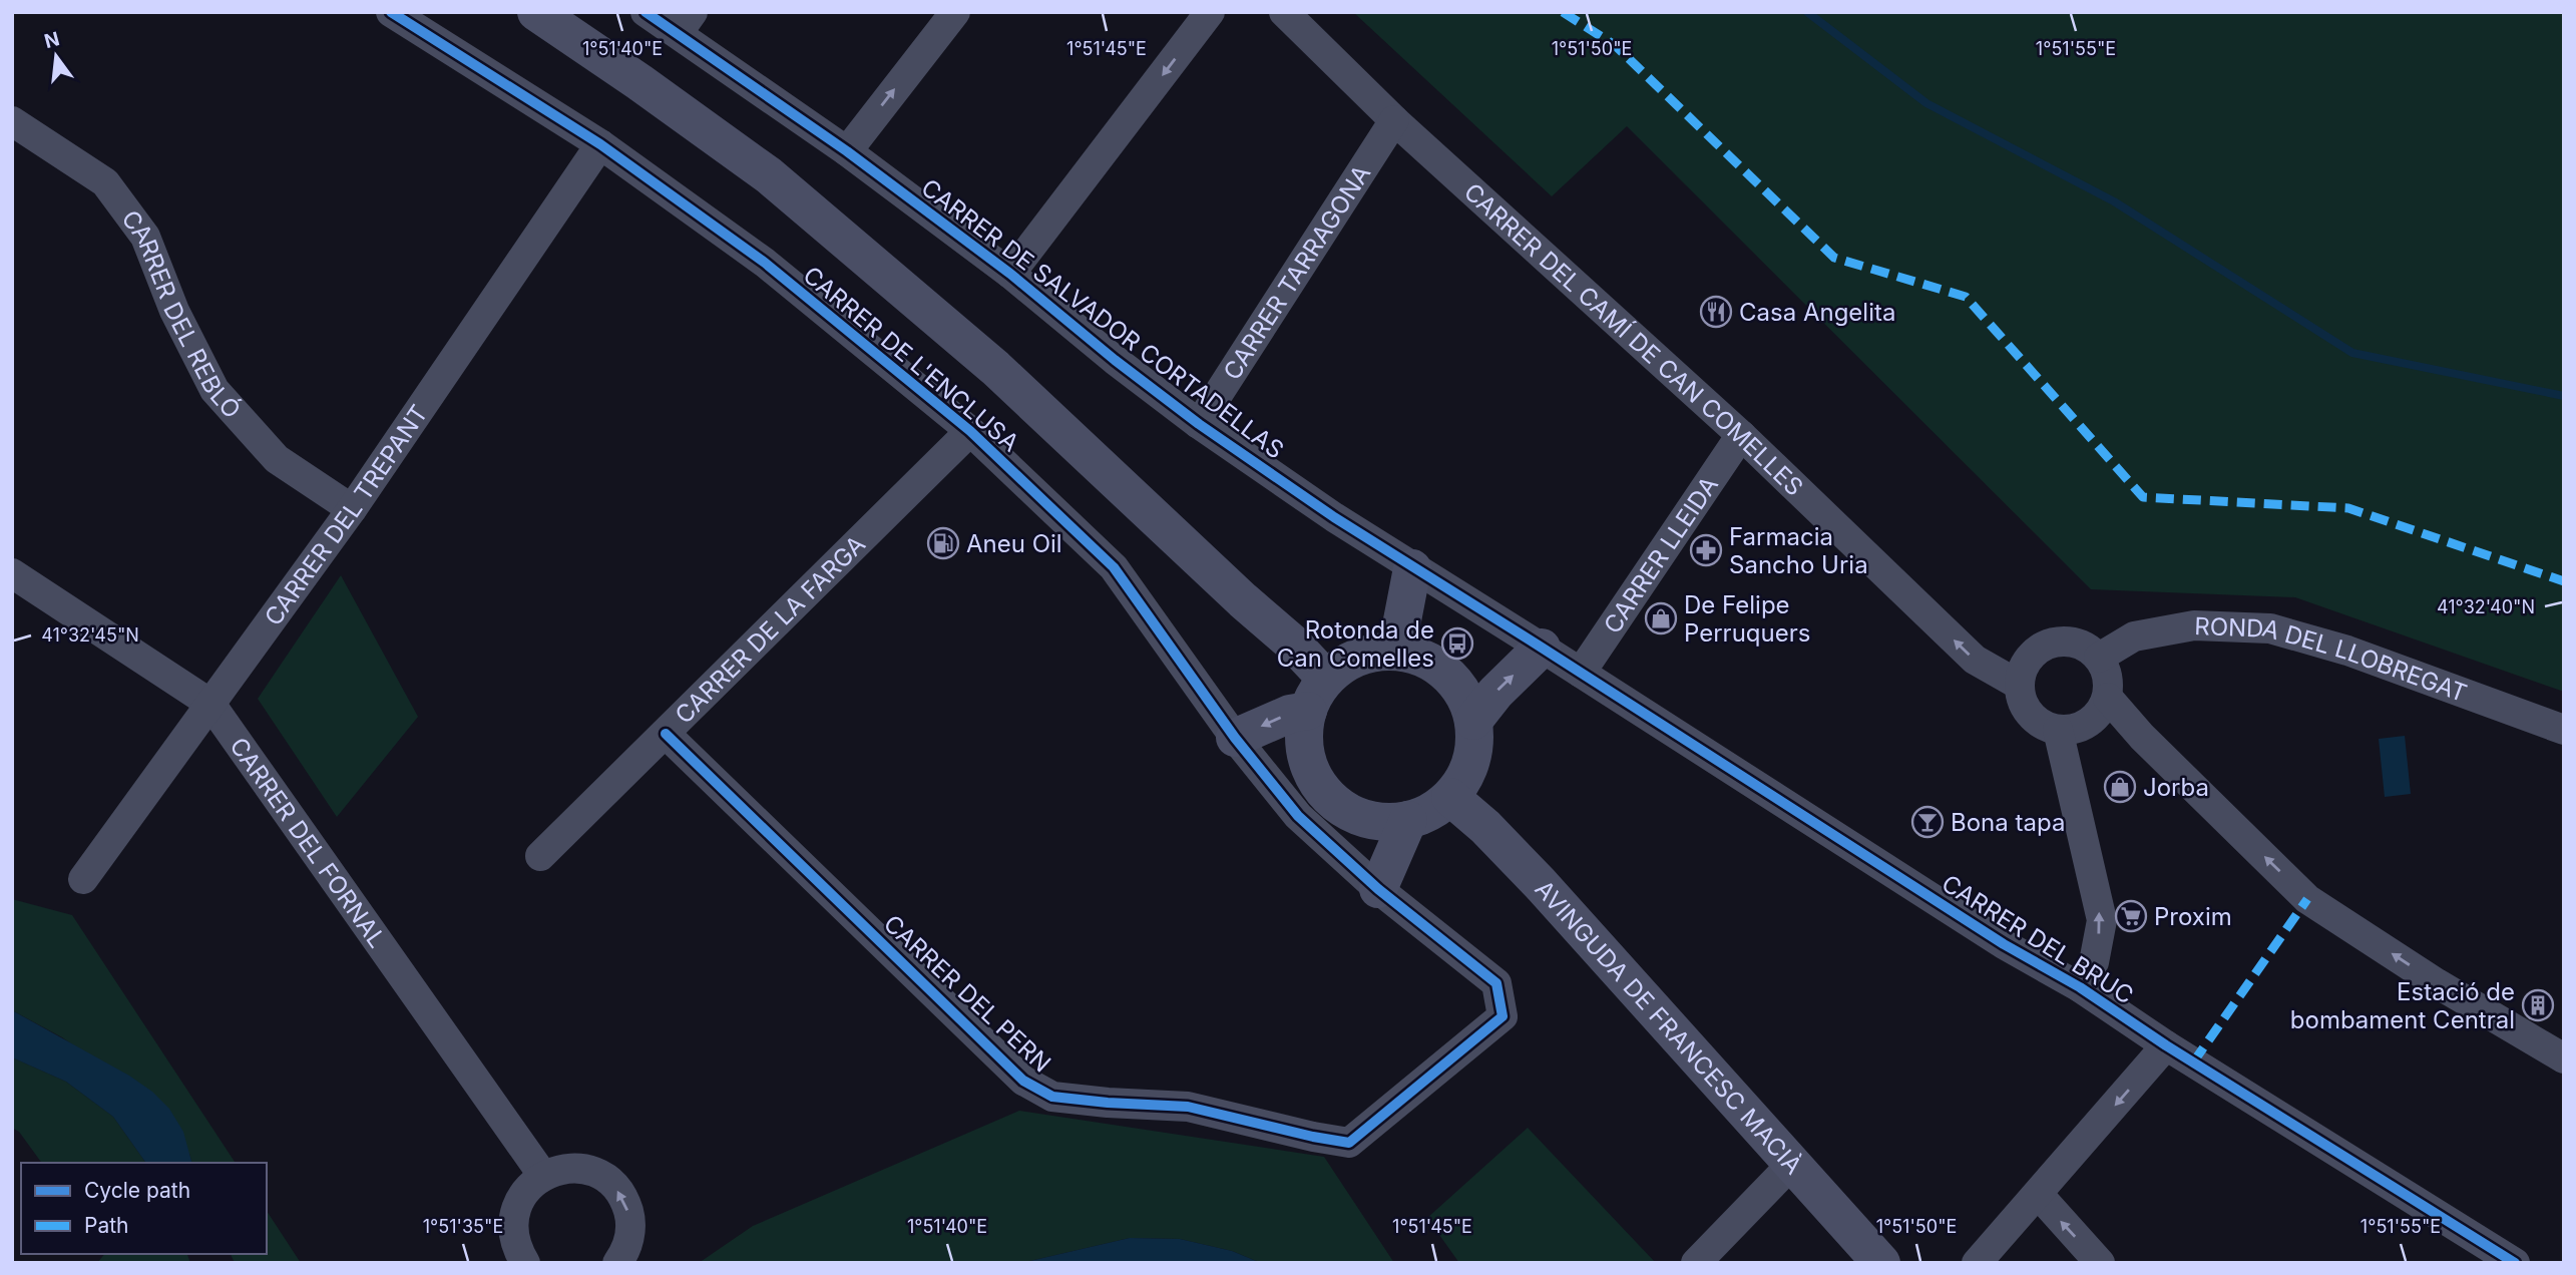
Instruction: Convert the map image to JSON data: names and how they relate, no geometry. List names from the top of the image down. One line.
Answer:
{"streets":{"street":["CARRER TARRAGONA","CARRER DEL REBLÓ","CARRER DE SALVADOR CORTADELLAS","CARRER DEL CAMÍ DE CAN COMELLES","CARRER DE L'ENCLUSA","CARRER DEL TREPANT","CARRER LLEIDA","CARRER DE LA FARGA","RONDA DEL LLOBREGAT","CARRER DEL FORNAL","CARRER DEL BRUC","CARRER DEL PERN","AVINGUDA DE FRANCESC MACIÀ"]},"crossings":[["CARRER TARRAGONA","CARRER DE SALVADOR CORTADELLAS"],["CARRER TARRAGONA","CARRER DEL CAMÍ DE CAN COMELLES"],["CARRER DEL REBLÓ","CARRER DEL TREPANT"],["CARRER DE SALVADOR CORTADELLAS","CARRER DEL BRUC"],["CARRER DEL CAMÍ DE CAN COMELLES","CARRER LLEIDA"],["CARRER DEL CAMÍ DE CAN COMELLES","RONDA DEL LLOBREGAT"],["CARRER DE L'ENCLUSA","CARRER DEL TREPANT"],["CARRER DE L'ENCLUSA","CARRER DE LA FARGA"],["CARRER DE L'ENCLUSA","CARRER DEL PERN"],["CARRER DEL TREPANT","CARRER DEL FORNAL"],["CARRER LLEIDA","CARRER DEL BRUC"],["CARRER DE LA FARGA","CARRER DEL PERN"]],"one_way":["CARRER DEL CAMÍ DE CAN COMELLES"],"places":{"restaurant":["Casa Angelita"],"fuel station":["Aneu Oil"],"pharmacy":["Farmacia Sancho Uria"],"shop":["De Felipe Perruquers","Jorba"],"bus stop":["Rotonda de Can Comelles"],"bar":["Bona tapa"],"supermarket":["Proxim"],"building":["Estació de bombament Central"]},"legend":["Cycle path","Path"],"north":"top","coordinates":["1°51'40\"E","1°51'45\"E","1°51'50\"E","1°51'55\"E","41°32'40\"N","41°32'45\"N","1°51'35\"E"]}
